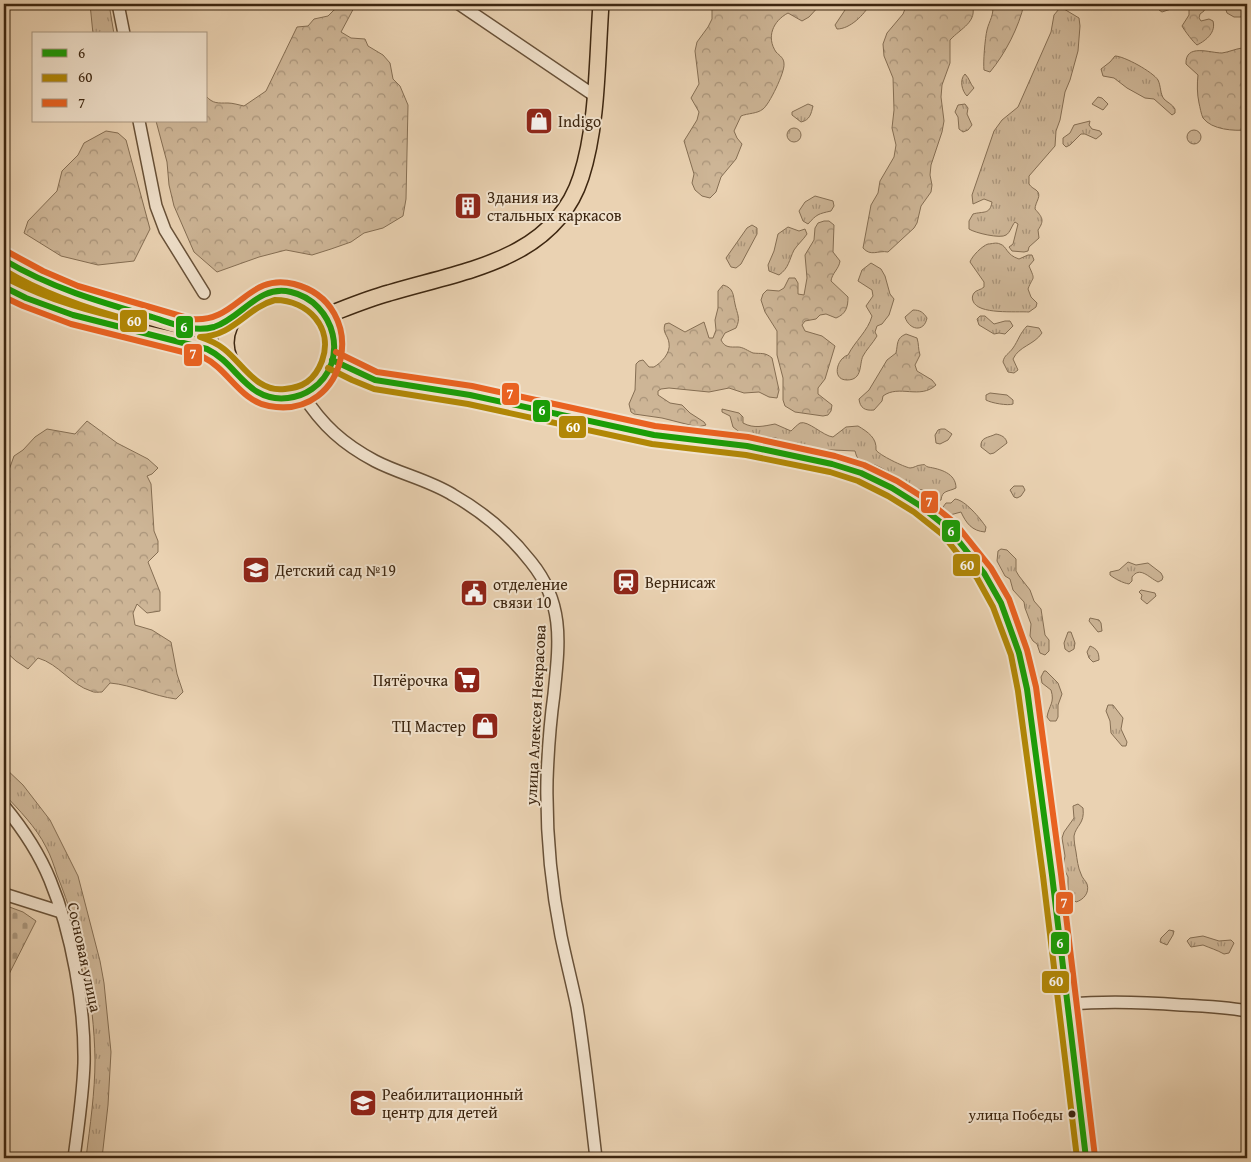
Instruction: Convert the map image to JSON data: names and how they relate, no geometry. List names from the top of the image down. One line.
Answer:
{"streets":{"street":["улица Алексея Некрасова","Сосновая улица"]},"places":{"shop":["Indigo","ТЦ Мастер"],"building":["Здания из стальных каркасов"],"school or university":["Детский сад №19","Реабилитационный центр для детей"],"station":["Вернисаж"],"public building":["отделение связи 10"],"supermarket":["Пятёрочка"],"other":["улица Победы"]},"lines":["transit line 7","transit line 6","transit line 60"],"legend":["6","60","7"]}
